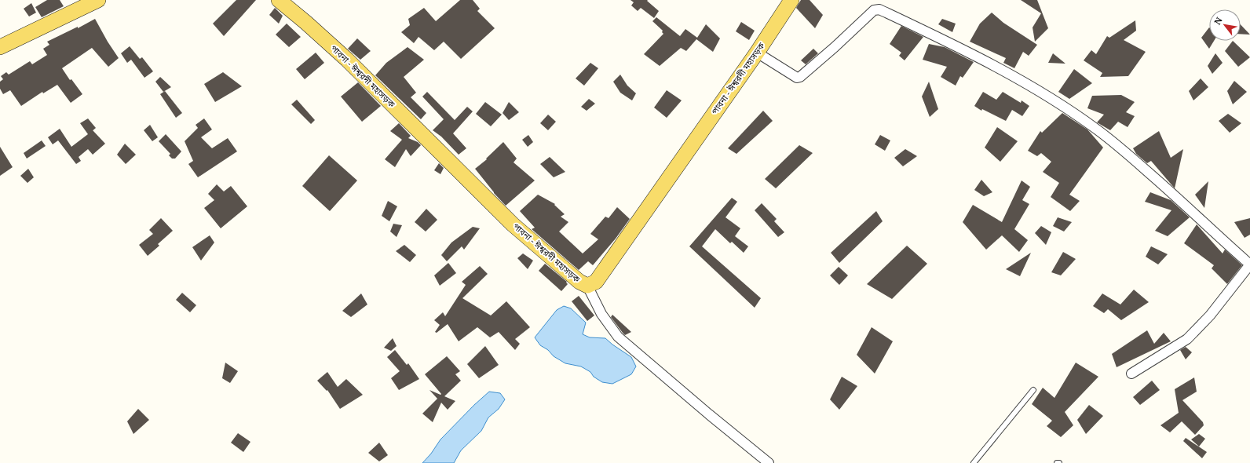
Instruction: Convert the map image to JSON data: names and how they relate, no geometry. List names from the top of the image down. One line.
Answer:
{"streets":{"main road":["পাবনা - ঈশ্বরদী মহাসড়ক"]},"north":"top left"}
